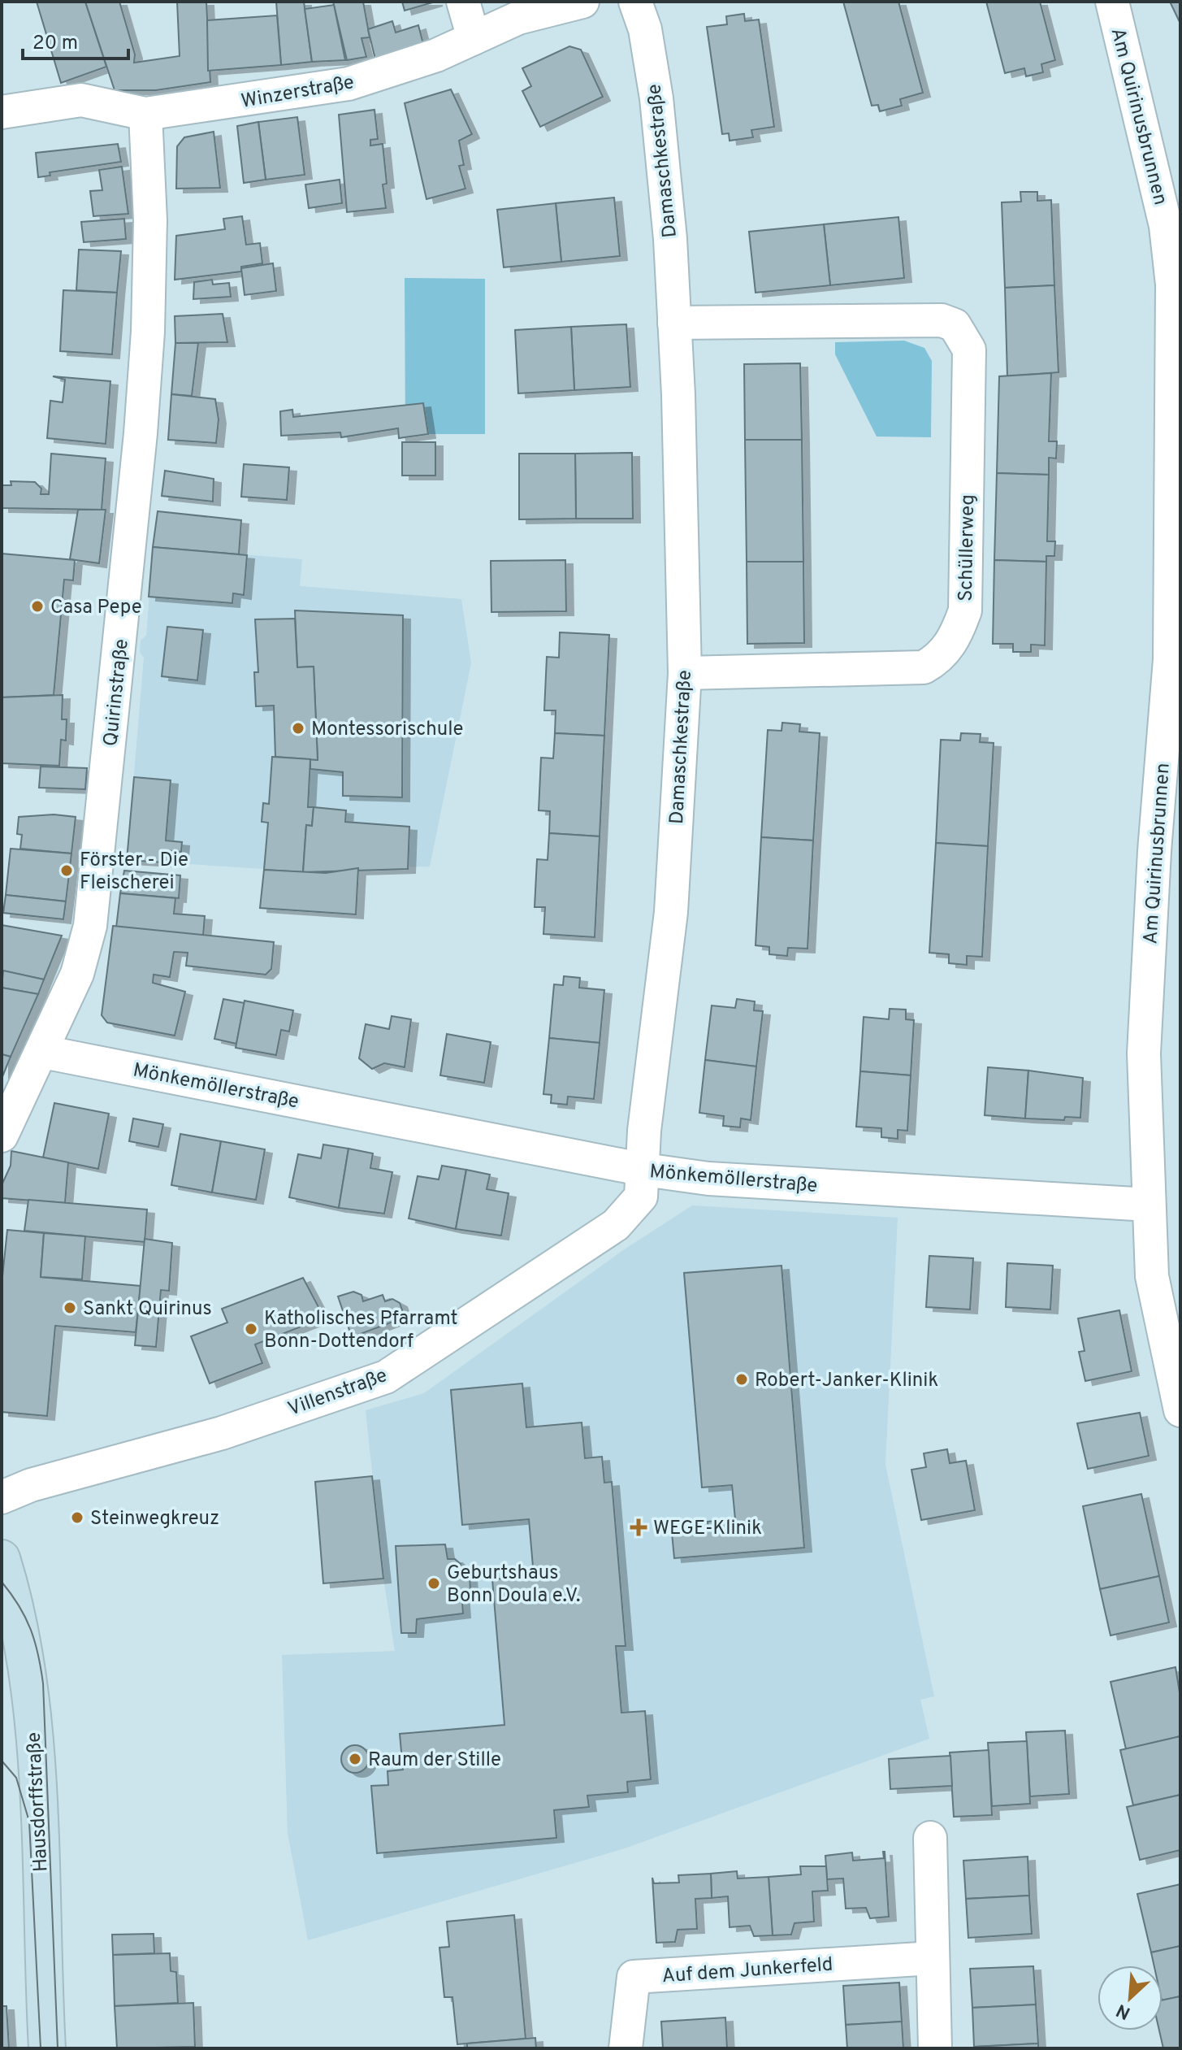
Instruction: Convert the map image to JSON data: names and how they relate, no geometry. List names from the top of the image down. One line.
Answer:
{"streets":{"main road":["Hausdorffstraße"],"street":["Winzerstraße","Am Quirinusbrunnen","Damaschkestraße","Schüllerweg","Quirinstraße","Mönkemöllerstraße","Villenstraße","Auf dem Junkerfeld"]},"crossings":[["Winzerstraße","Quirinstraße"],["Am Quirinusbrunnen","Mönkemöllerstraße"],["Damaschkestraße","Schüllerweg"],["Damaschkestraße","Mönkemöllerstraße"],["Damaschkestraße","Villenstraße"],["Quirinstraße","Mönkemöllerstraße"],["Mönkemöllerstraße","Villenstraße"]],"places":{"other":["Casa Pepe","Montessorischule","Förster - Die Fleischerei","Sankt Quirinus","Katholisches Pfarramt Bonn-Dottendorf","Robert-Janker-Klinik","Steinwegkreuz","Geburtshaus Bonn Doula e.V.","Raum der Stille"],"health":["WEGE-Klinik"]},"scale_bar":"20 m","north":"bottom left"}
